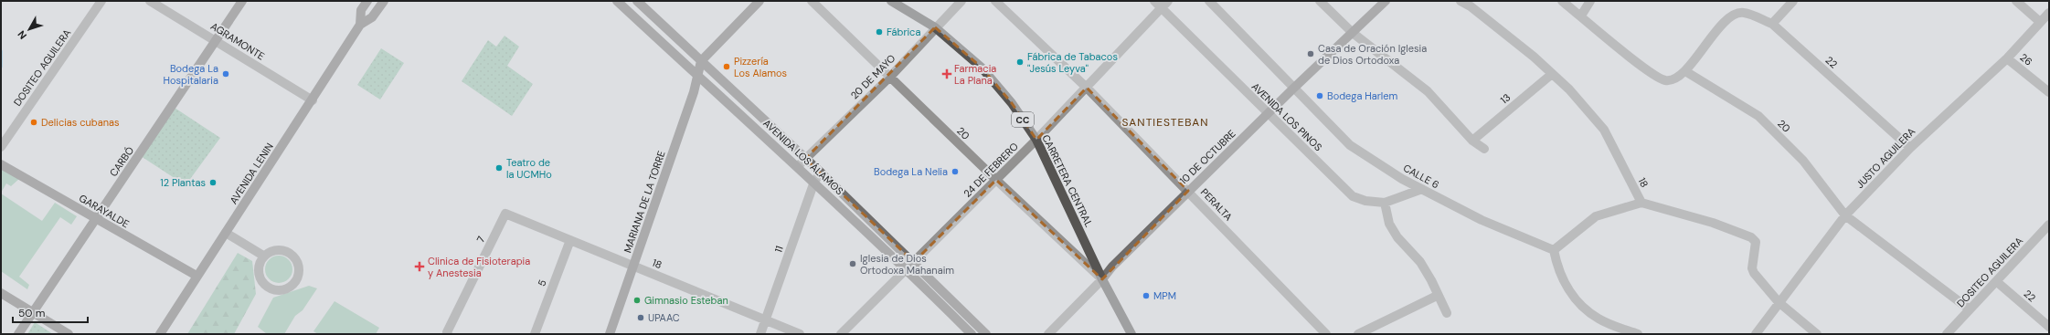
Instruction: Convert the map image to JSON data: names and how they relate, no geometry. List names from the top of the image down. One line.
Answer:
{"streets":{"main road":["CC","CARRETERA CENTRAL"],"street":["AGRAMONTE","26","22","DOSITEO AGUILERA","20 DE MAYO","13","AVENIDA LOS PINOS","20","AVENIDA LOS ÁLAMOS","10 DE OCTUBRE","JUSTO AGUILERA","CARBÓ","24 DE FEBRERO","AVENIDA LENIN","CALLE 6","18","MARIANA DE LA TORRE","PERALTA","GARAYALDE","7","11","5"]},"crossings":[["AGRAMONTE","CARBÓ"],["AGRAMONTE","AVENIDA LENIN"],["26","JUSTO AGUILERA"],["22","DOSITEO AGUILERA"],["22","20"],["22","JUSTO AGUILERA"],["DOSITEO AGUILERA","20"],["20 DE MAYO","20"],["20 DE MAYO","AVENIDA LOS ÁLAMOS"],["20 DE MAYO","CARRETERA CENTRAL"],["13","18"],["AVENIDA LOS PINOS","10 DE OCTUBRE"],["AVENIDA LOS PINOS","24 DE FEBRERO"],["AVENIDA LOS PINOS","CALLE 6"],["20","10 DE OCTUBRE"],["20","JUSTO AGUILERA"],["20","24 DE FEBRERO"],["20","CARRETERA CENTRAL"],["AVENIDA LOS ÁLAMOS","24 DE FEBRERO"],["AVENIDA LOS ÁLAMOS","MARIANA DE LA TORRE"],["AVENIDA LOS ÁLAMOS","11"],["10 DE OCTUBRE","CALLE 6"],["10 DE OCTUBRE","CARRETERA CENTRAL"],["10 DE OCTUBRE","PERALTA"],["JUSTO AGUILERA","18"],["CARBÓ","GARAYALDE"],["24 DE FEBRERO","CARRETERA CENTRAL"],["24 DE FEBRERO","PERALTA"],["AVENIDA LENIN","GARAYALDE"],["18","MARIANA DE LA TORRE"],["18","7"],["18","11"],["18","5"]],"districts":["SANTIESTEBAN"],"places":{"other":["Fábrica","Casa de Oración Iglesia de Dios Ortodoxa","Fábrica de Tabacos \"Jesús Leyva\"","Pizzería Los Alamos","Bodega La Hospitalaria","Bodega Harlem","Delicias cubanas","Teatro de la UCMHo","Bodega La Nelia","12 Plantas","Iglesia de Dios Ortodoxa Mahanaim","MPM","Gimnasio Esteban","UPAAC"],"health":["Farmacia La Plana","Clinica de Fisioterapia y Anestesia"]},"scale_bar":"50 m","north":"bottom left"}
